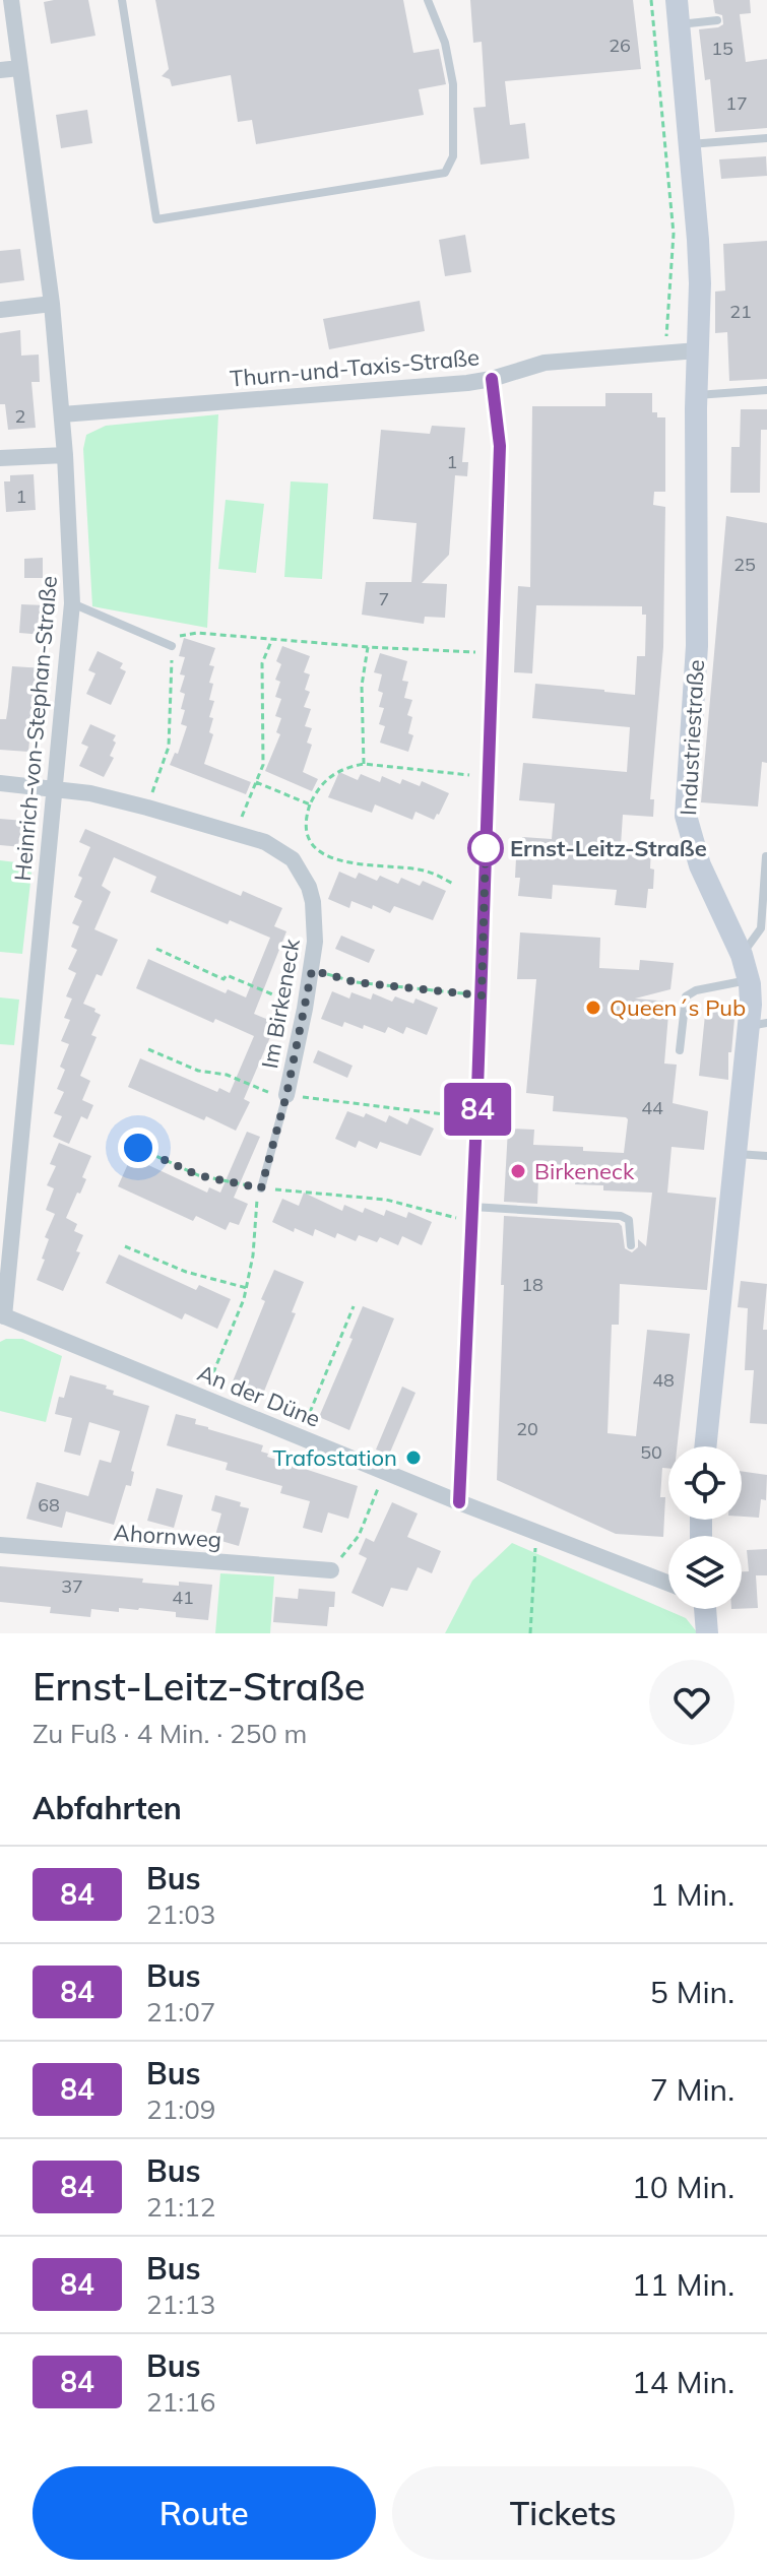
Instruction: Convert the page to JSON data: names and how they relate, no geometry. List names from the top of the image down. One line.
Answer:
{"streets":{"street":["Thurn-und-Taxis-Straße","Heinrich-von-Stephan-Straße","Industriestraße","Im Birkeneck","An der Düne","Ahornweg"]},"crossings":[["Thurn-und-Taxis-Straße","Heinrich-von-Stephan-Straße"],["Thurn-und-Taxis-Straße","Industriestraße"],["Heinrich-von-Stephan-Straße","Im Birkeneck"],["Heinrich-von-Stephan-Straße","An der Düne"]],"places":["Ernst-Leitz-Straße","Queen´s Pub","Birkeneck","Trafostation"],"lines":["bus line 84"],"house_numbers":["26","15","17","21","2","1","1","25","7","44","18","48","20","50","68","37","41"],"page":{"on_map":"84","heading":[["Ernst-Leitz-Straße","Zu Fuß · 4 Min. · 250 m"],"Abfahrten"],"list":[{"mark":"84","name":"Bus","note":"21:03","value":"1 Min."},{"mark":"84","name":"Bus","note":"21:07","value":"5 Min."},{"mark":"84","name":"Bus","note":"21:09","value":"7 Min."},{"mark":"84","name":"Bus","note":"21:12","value":"10 Min."},{"mark":"84","name":"Bus","note":"21:13","value":"11 Min."},{"mark":"84","name":"Bus","note":"21:16","value":"14 Min."}],"buttons":["Route","Tickets"]}}
